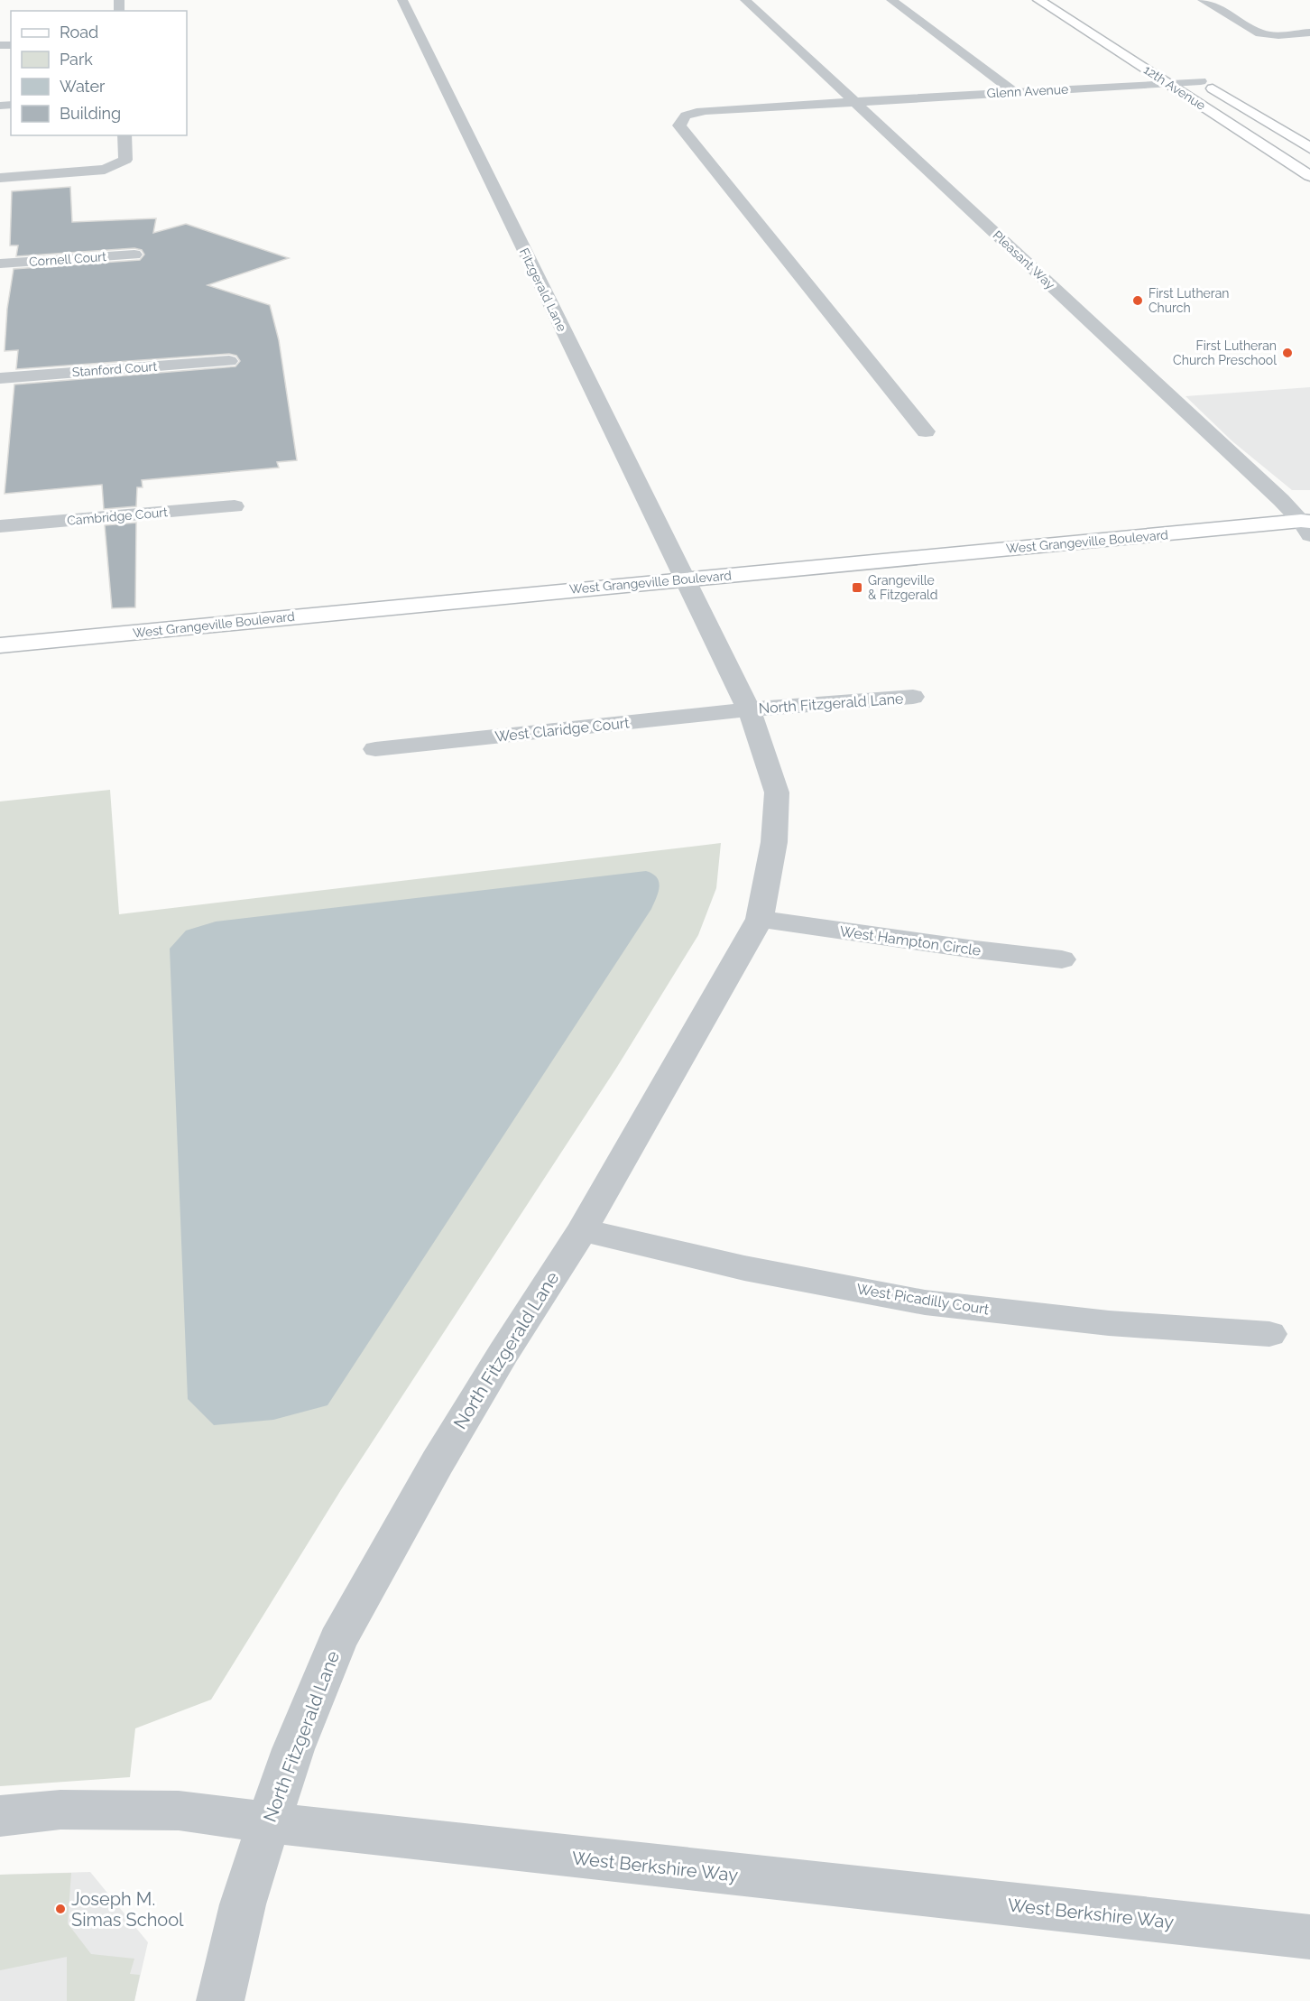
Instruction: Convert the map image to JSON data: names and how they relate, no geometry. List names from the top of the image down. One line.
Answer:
{"streets":{"main road":["12th Avenue","West Grangeville Boulevard"],"street":["Glenn Avenue","Cornell Court","Pleasant Way","Fitzgerald Lane","Stanford Court","Cambridge Court","North Fitzgerald Lane","West Claridge Court","West Hampton Circle","West Picadilly Court","West Berkshire Way"]},"crossings":[["12th Avenue","Glenn Avenue"],["Glenn Avenue","Pleasant Way"],["Pleasant Way","West Grangeville Boulevard"],["Fitzgerald Lane","West Grangeville Boulevard"],["Fitzgerald Lane","North Fitzgerald Lane"],["West Grangeville Boulevard","North Fitzgerald Lane"],["North Fitzgerald Lane","West Claridge Court"],["North Fitzgerald Lane","West Hampton Circle"],["North Fitzgerald Lane","West Picadilly Court"],["North Fitzgerald Lane","West Berkshire Way"]],"places":{"other":["First Lutheran Church","First Lutheran Church Preschool","Joseph M. Simas School"],"transit":["Grangeville & Fitzgerald"]},"legend":["Road","Park","Water","Building"]}
